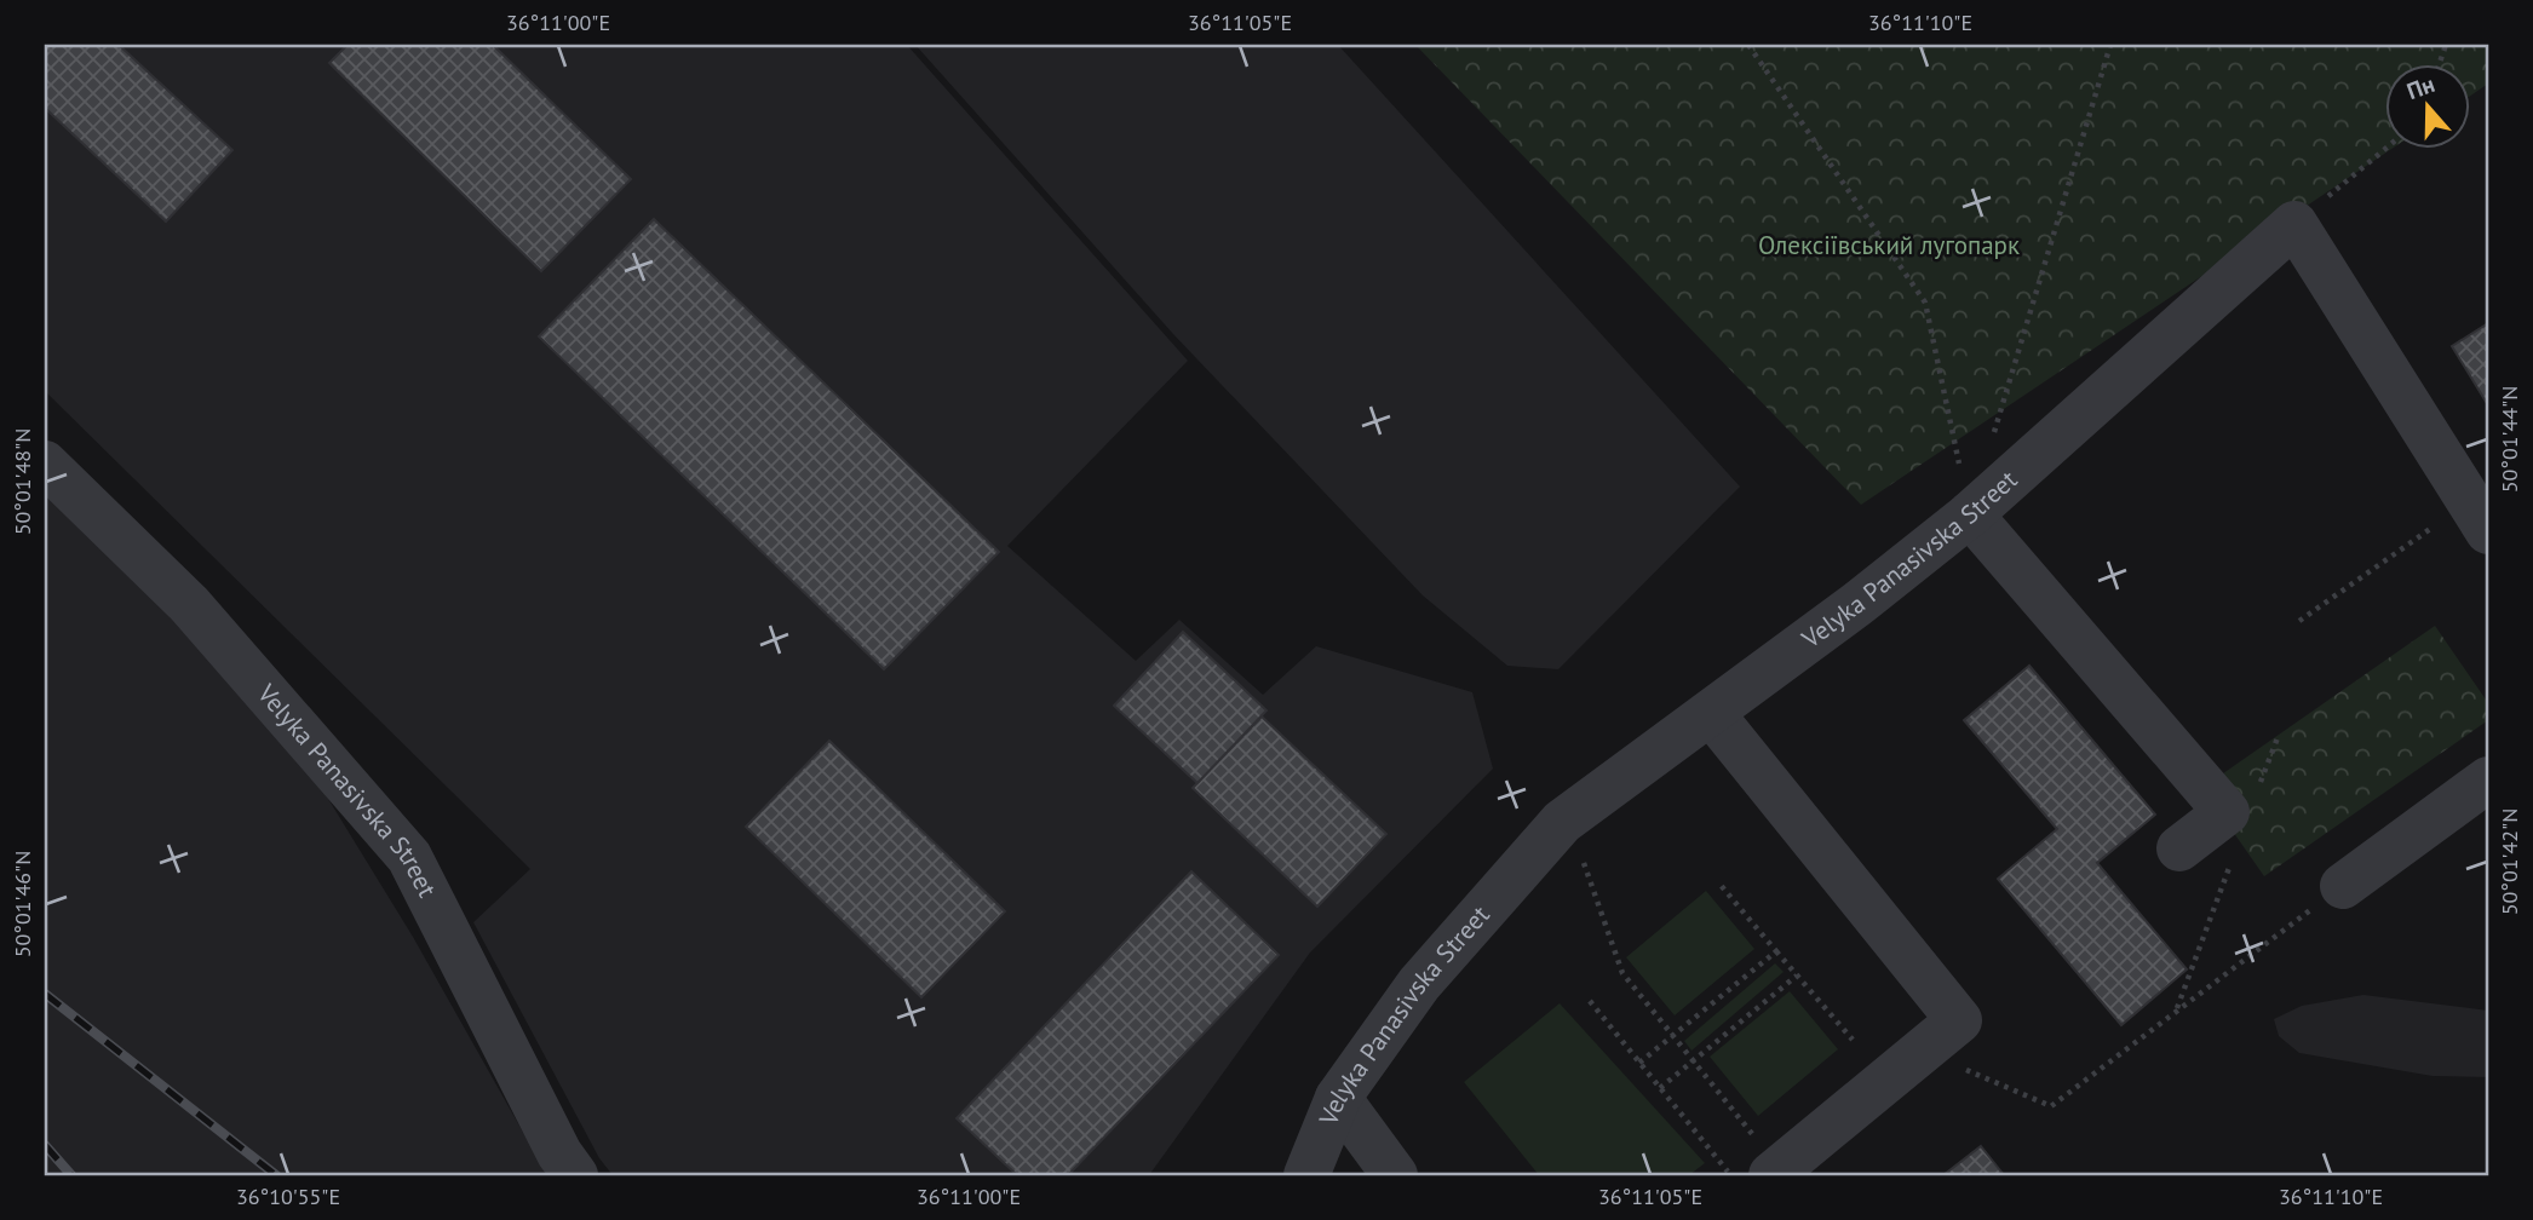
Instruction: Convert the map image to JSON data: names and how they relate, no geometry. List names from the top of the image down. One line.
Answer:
{"streets":{"street":["Velyka Panasivska Street"]},"parks":["Олексіївський лугопарк"],"north":"top","coordinates":["36°11'00\"E","36°11'05\"E","36°11'10\"E","50°01'44\"N","50°01'48\"N","50°01'42\"N","50°01'46\"N","36°10'55\"E"]}
